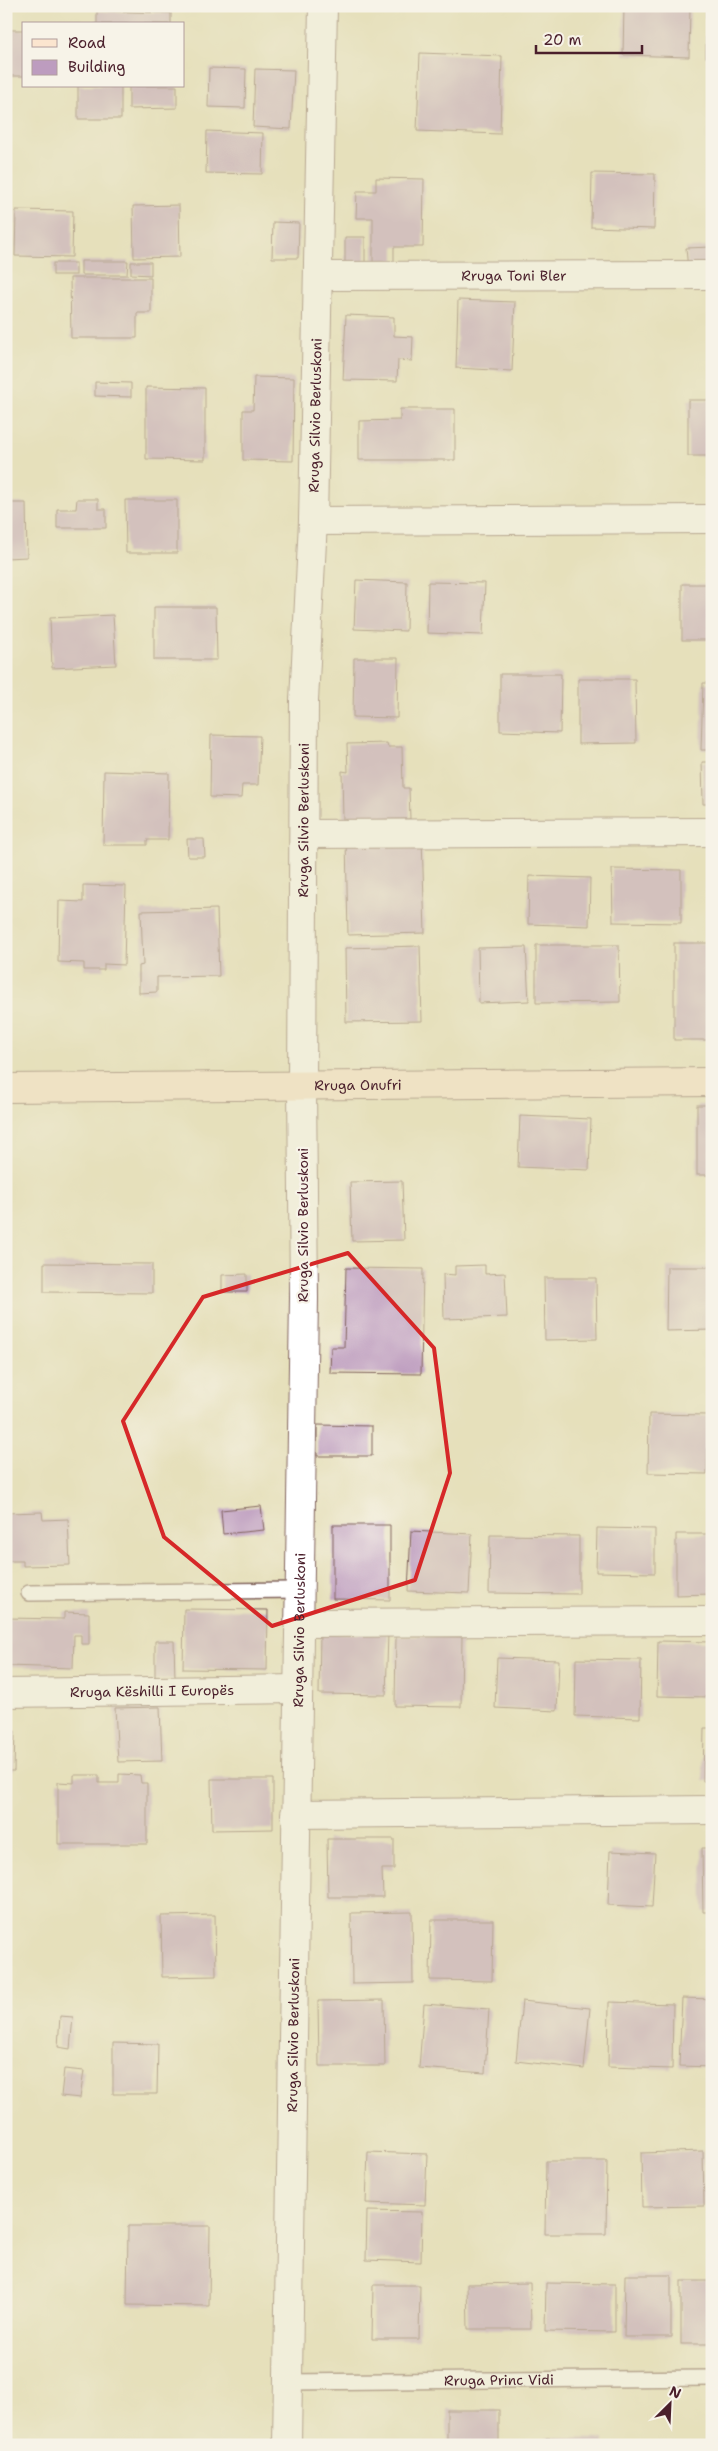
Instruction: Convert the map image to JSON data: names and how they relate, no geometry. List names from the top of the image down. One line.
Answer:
{"streets":{"street":["Rruga Toni Bler","Rruga Silvio Berluskoni","Rruga Onufri","Rruga Këshilli I Europës"],"lane":["Rruga Princ Vidi"]},"crossings":[["Rruga Toni Bler","Rruga Silvio Berluskoni"],["Rruga Silvio Berluskoni","Rruga Onufri"],["Rruga Silvio Berluskoni","Rruga Këshilli I Europës"],["Rruga Silvio Berluskoni","Rruga Princ Vidi"]],"legend":["Road","Building"],"scale_bar":"20 m","north":"top right"}
